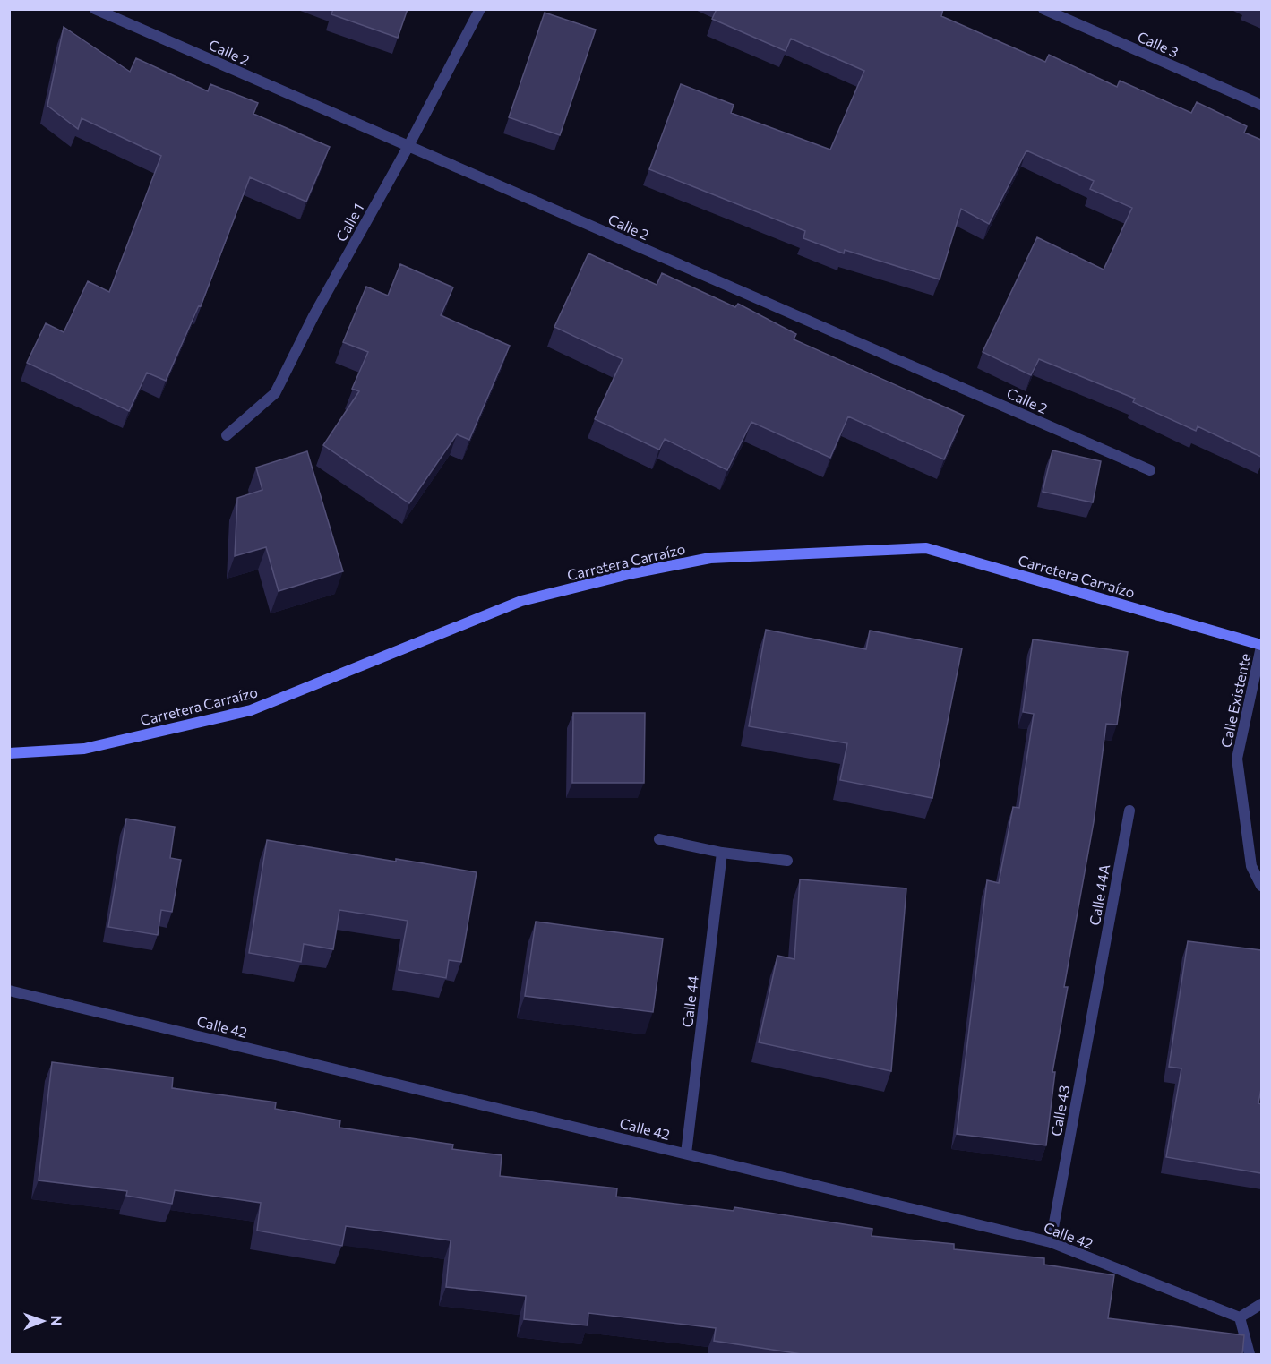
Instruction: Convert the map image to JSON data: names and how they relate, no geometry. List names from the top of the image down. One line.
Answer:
{"streets":{"street":["Calle 3","Calle 2","Calle 1","Carretera Carraízo","Calle Existente","Calle 44A","Calle 44","Calle 42","Calle 43"]},"crossings":[["Calle 2","Calle 1"],["Carretera Carraízo","Calle Existente"],["Calle 44A","Calle 43"],["Calle 44","Calle 42"],["Calle 42","Calle 43"]],"north":"right"}
